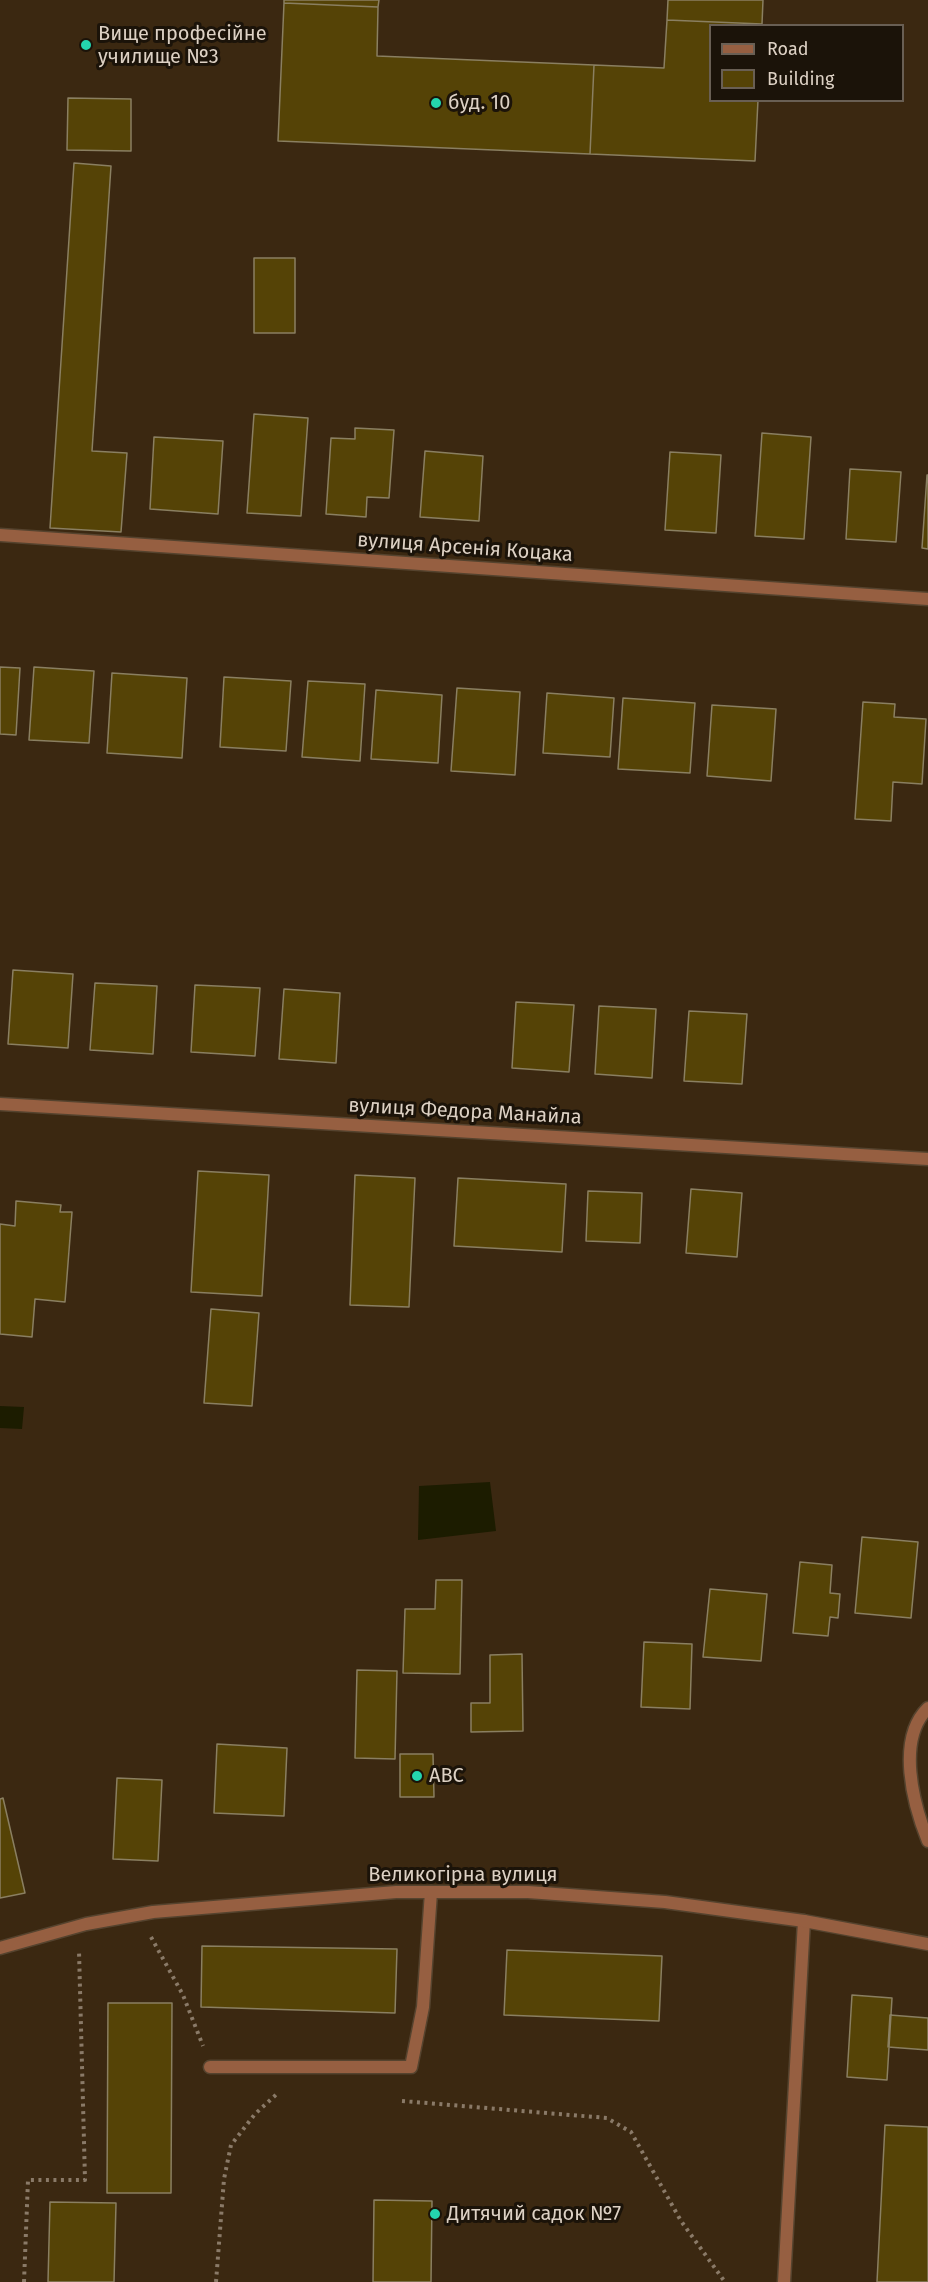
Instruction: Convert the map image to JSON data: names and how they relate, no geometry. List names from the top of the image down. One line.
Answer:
{"streets":{"street":["вулиця Арсенія Коцака","вулиця Федора Манайла","Великогірна вулиця"]},"places":["Вище професійне училище №3","буд. 10","АВС","Дитячий садок №7"],"legend":["Road","Building"]}
